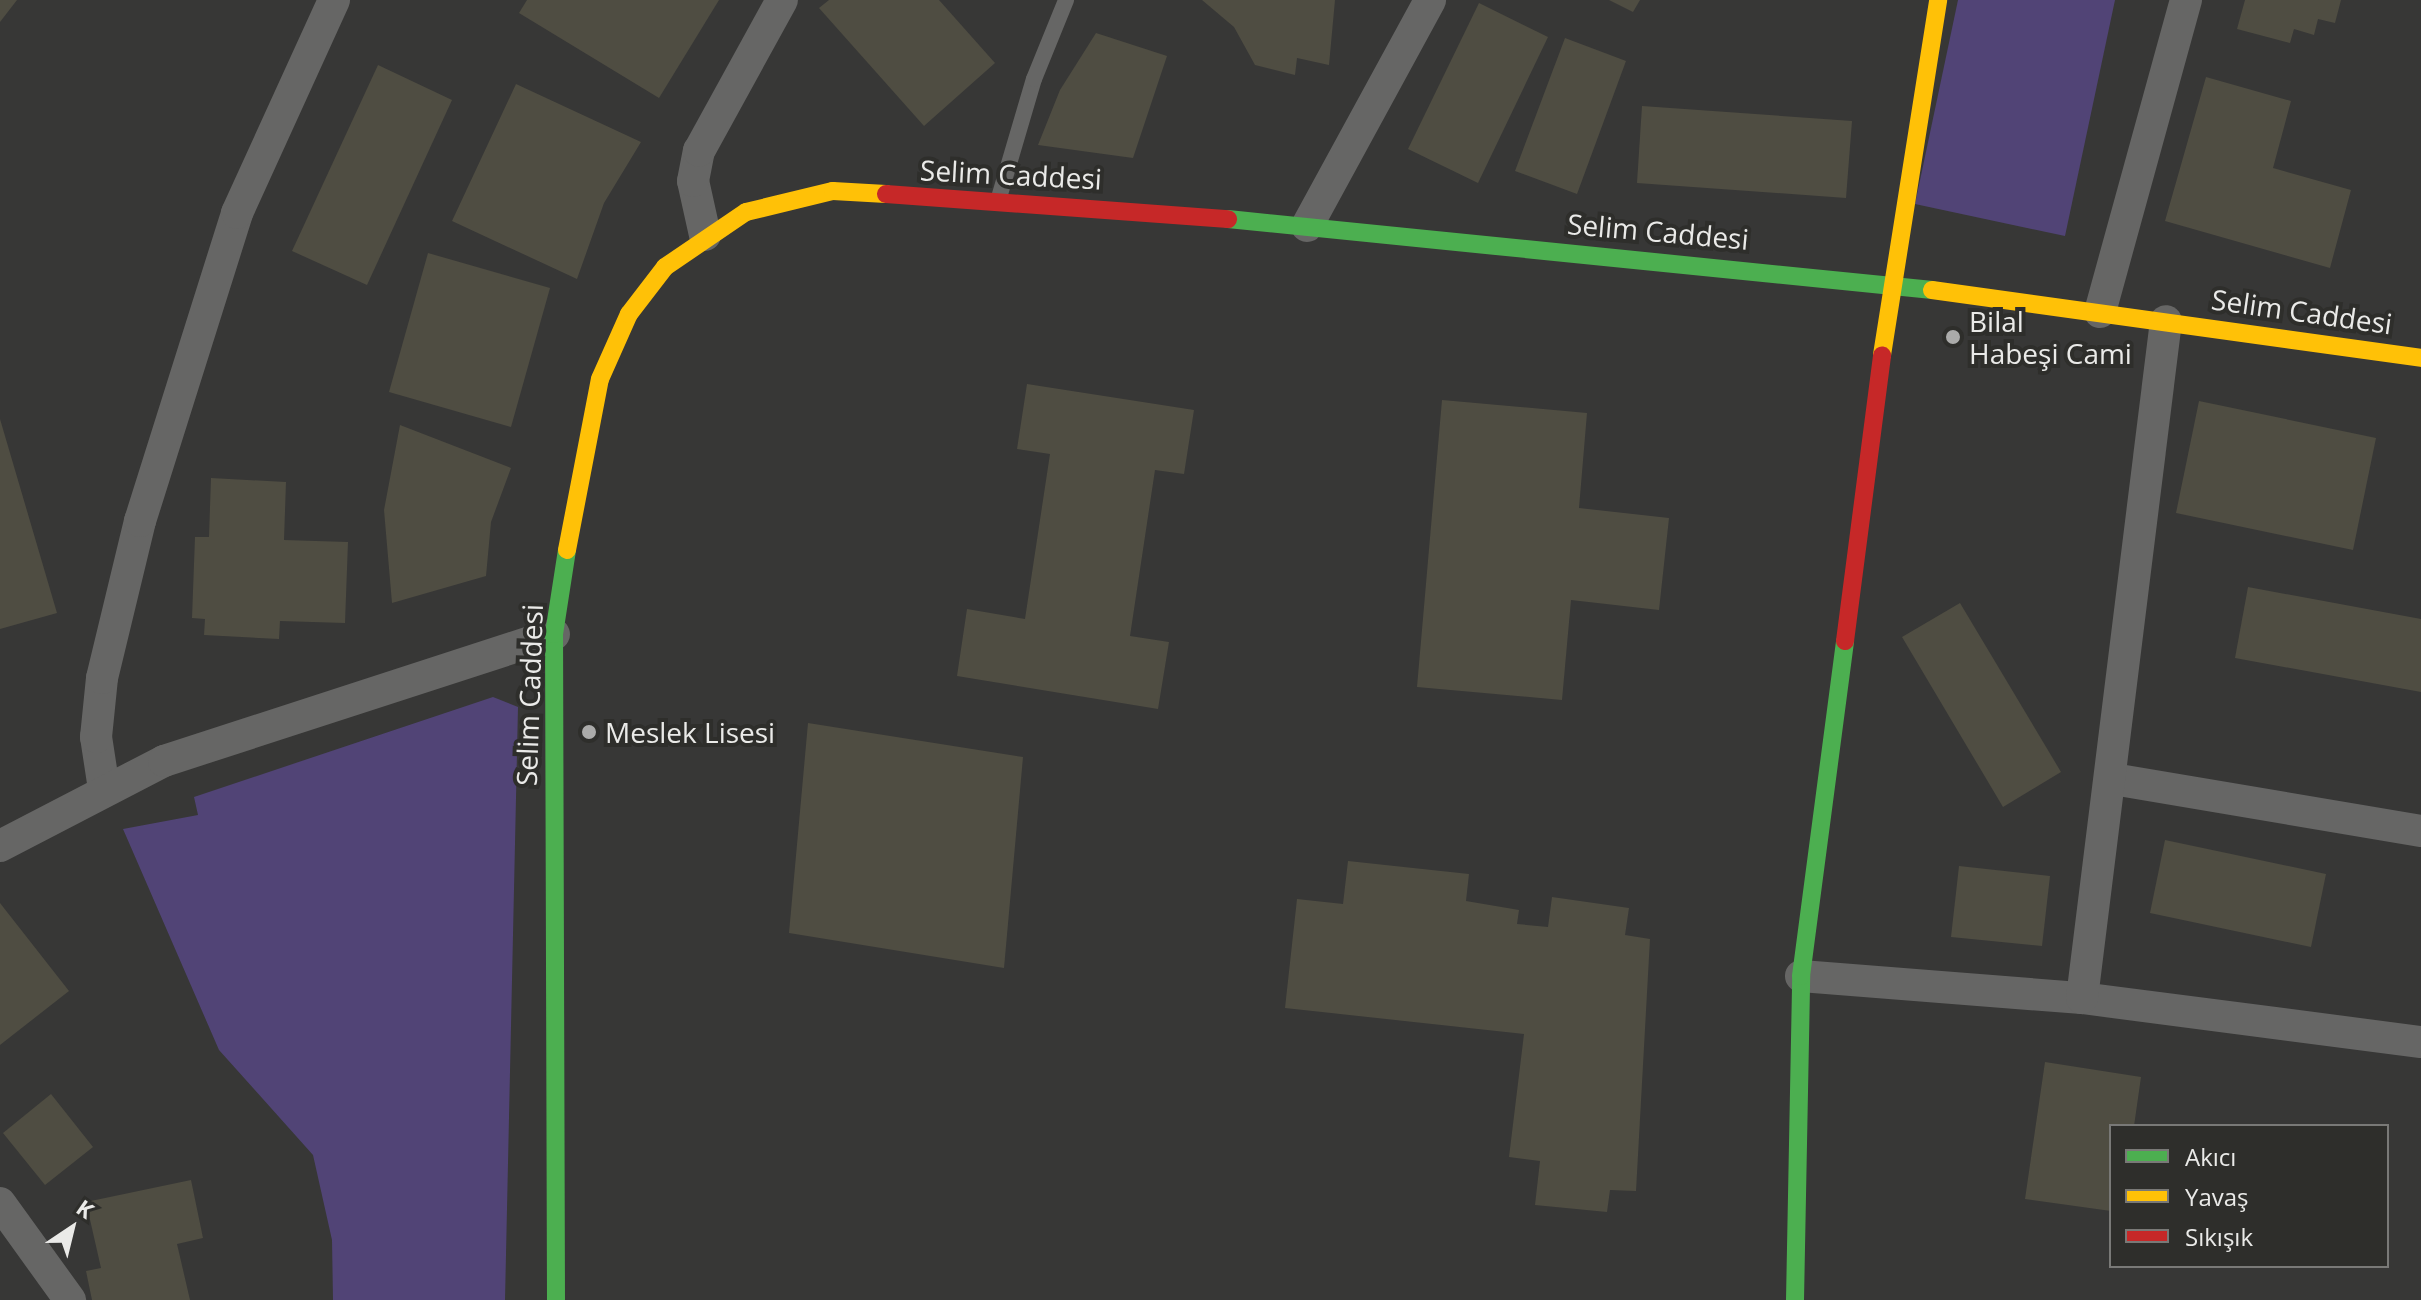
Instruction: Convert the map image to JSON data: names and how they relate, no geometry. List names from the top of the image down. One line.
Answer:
{"streets":{"main road":["Selim Caddesi"]},"places":["Bilal Habeşi Cami","Meslek Lisesi"],"legend":["Akıcı","Yavaş","Sıkışık"],"north":"top right"}
